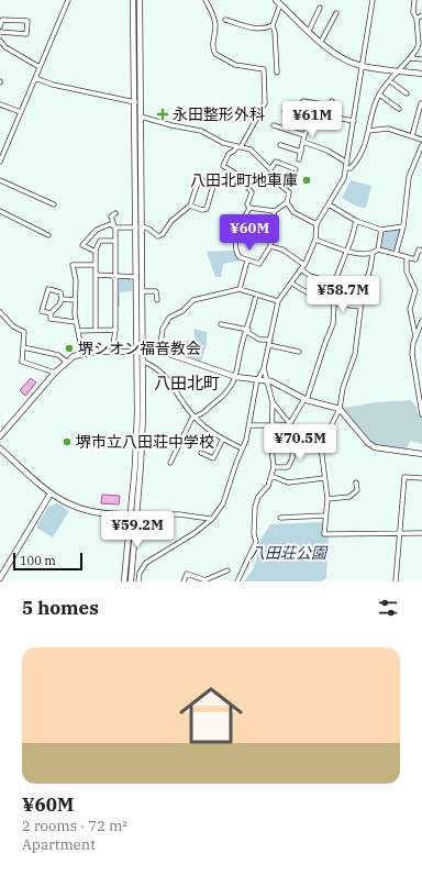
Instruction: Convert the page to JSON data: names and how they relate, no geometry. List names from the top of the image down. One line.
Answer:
{"districts":["八田北町"],"parks":["八田荘公園"],"places":{"health":["永田整形外科"],"other":["八田北町地車庫","堺シオン福音教会","堺市立八田荘中学校"]},"scale_bar":"100 m","page":{"price":["¥61M","¥60M","¥58.7M","¥70.5M","¥59.2M"],"scale":"100 m","heading":"5 homes","list":[{"name":"¥60M","note":"2 rooms · 72 m² · Apartment"}]}}
